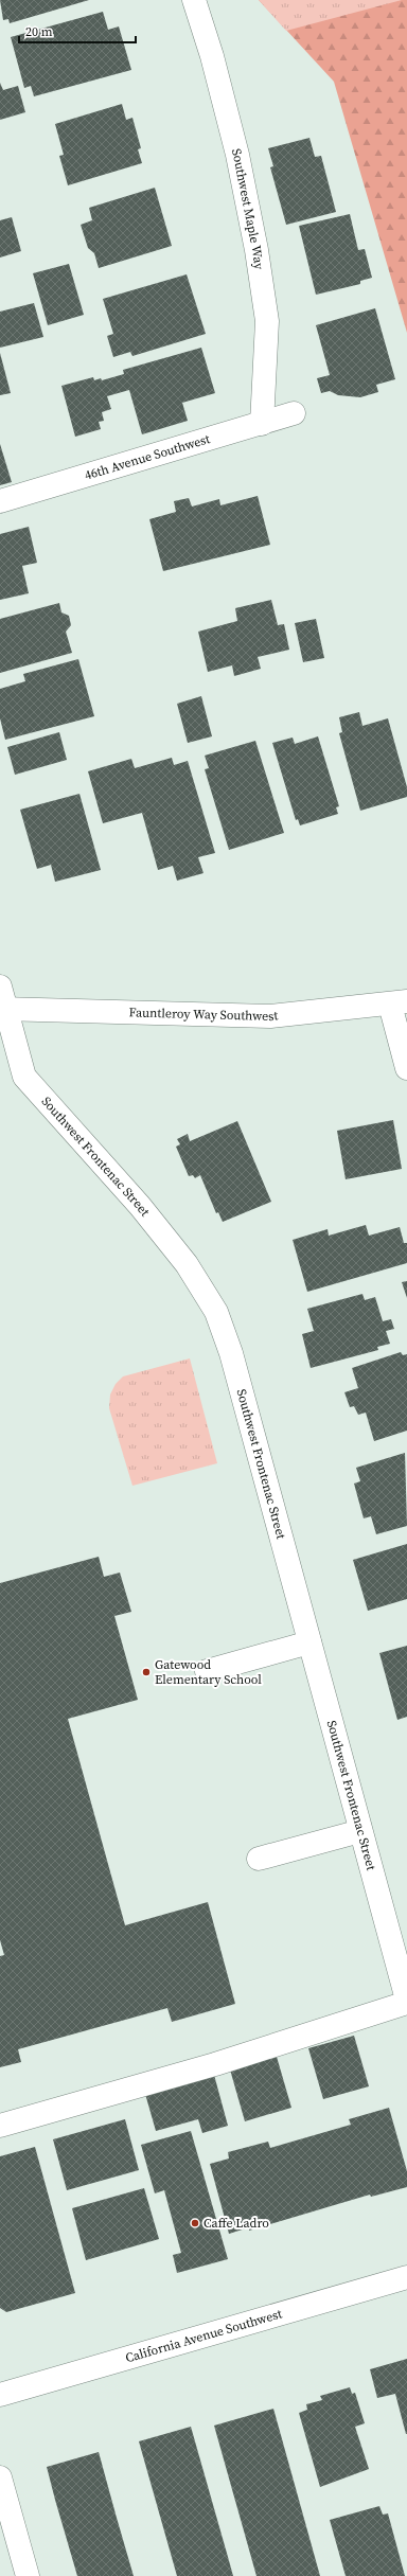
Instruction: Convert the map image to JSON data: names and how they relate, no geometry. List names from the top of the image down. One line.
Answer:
{"streets":{"street":["Southwest Maple Way","46th Avenue Southwest","Fauntleroy Way Southwest","Southwest Frontenac Street","California Avenue Southwest"]},"crossings":[["Southwest Maple Way","46th Avenue Southwest"],["Fauntleroy Way Southwest","Southwest Frontenac Street"]],"places":["Gatewood Elementary School","Caffe Ladro"],"scale_bar":"20 m"}
